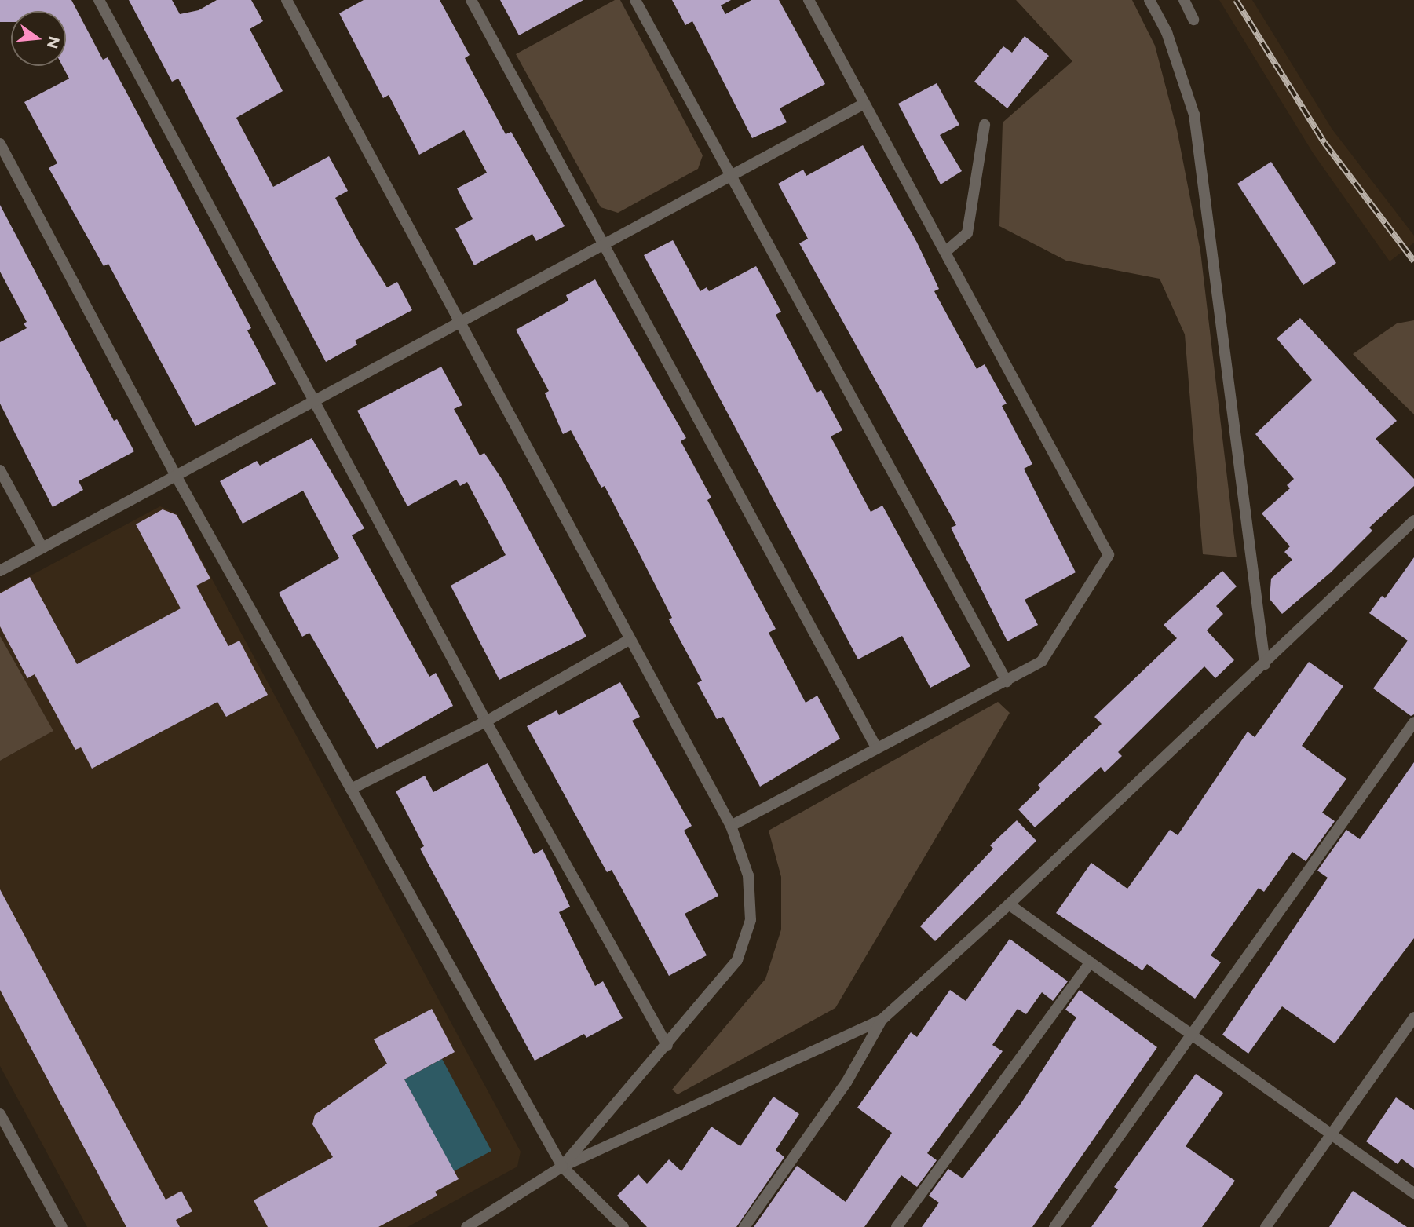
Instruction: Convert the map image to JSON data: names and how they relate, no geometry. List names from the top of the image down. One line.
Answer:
{"north":"right"}
